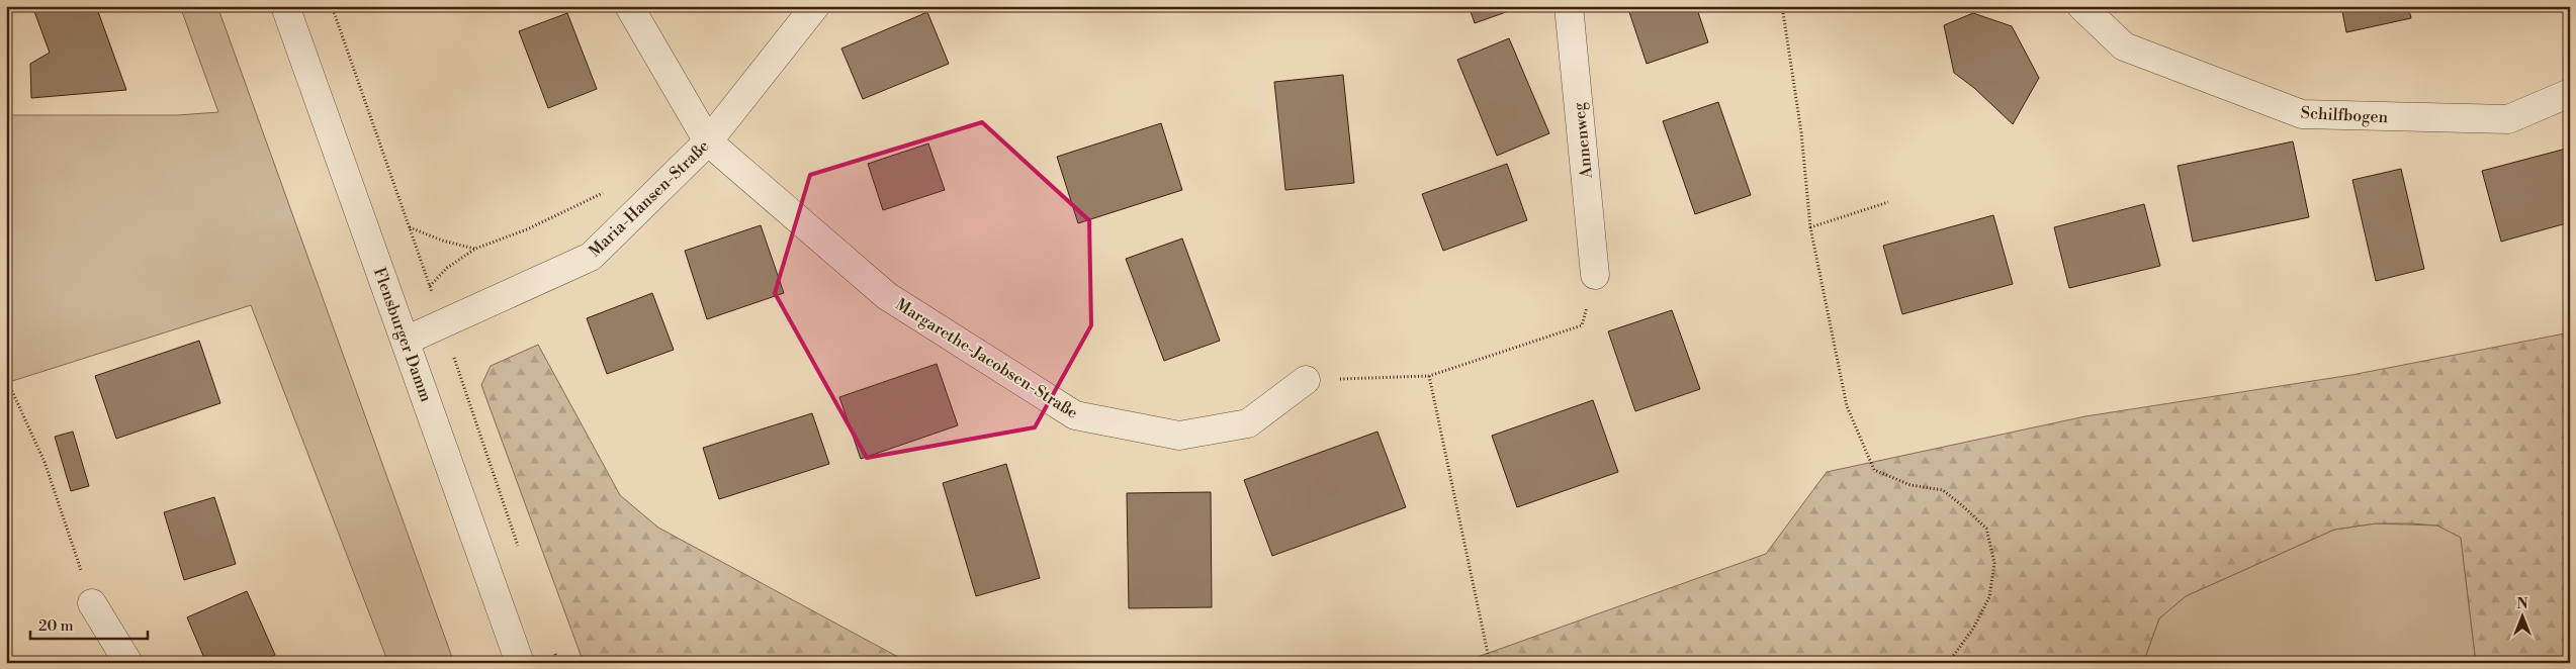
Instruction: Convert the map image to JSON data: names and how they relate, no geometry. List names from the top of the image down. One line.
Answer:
{"streets":{"street":["Schilfbogen","Annenweg","Maria-Hansen-Straße","Flensburger Damm","Margarethe-Jacobsen-Straße"]},"crossings":[["Maria-Hansen-Straße","Flensburger Damm"],["Maria-Hansen-Straße","Margarethe-Jacobsen-Straße"]],"scale_bar":"20 m","north":"top"}
